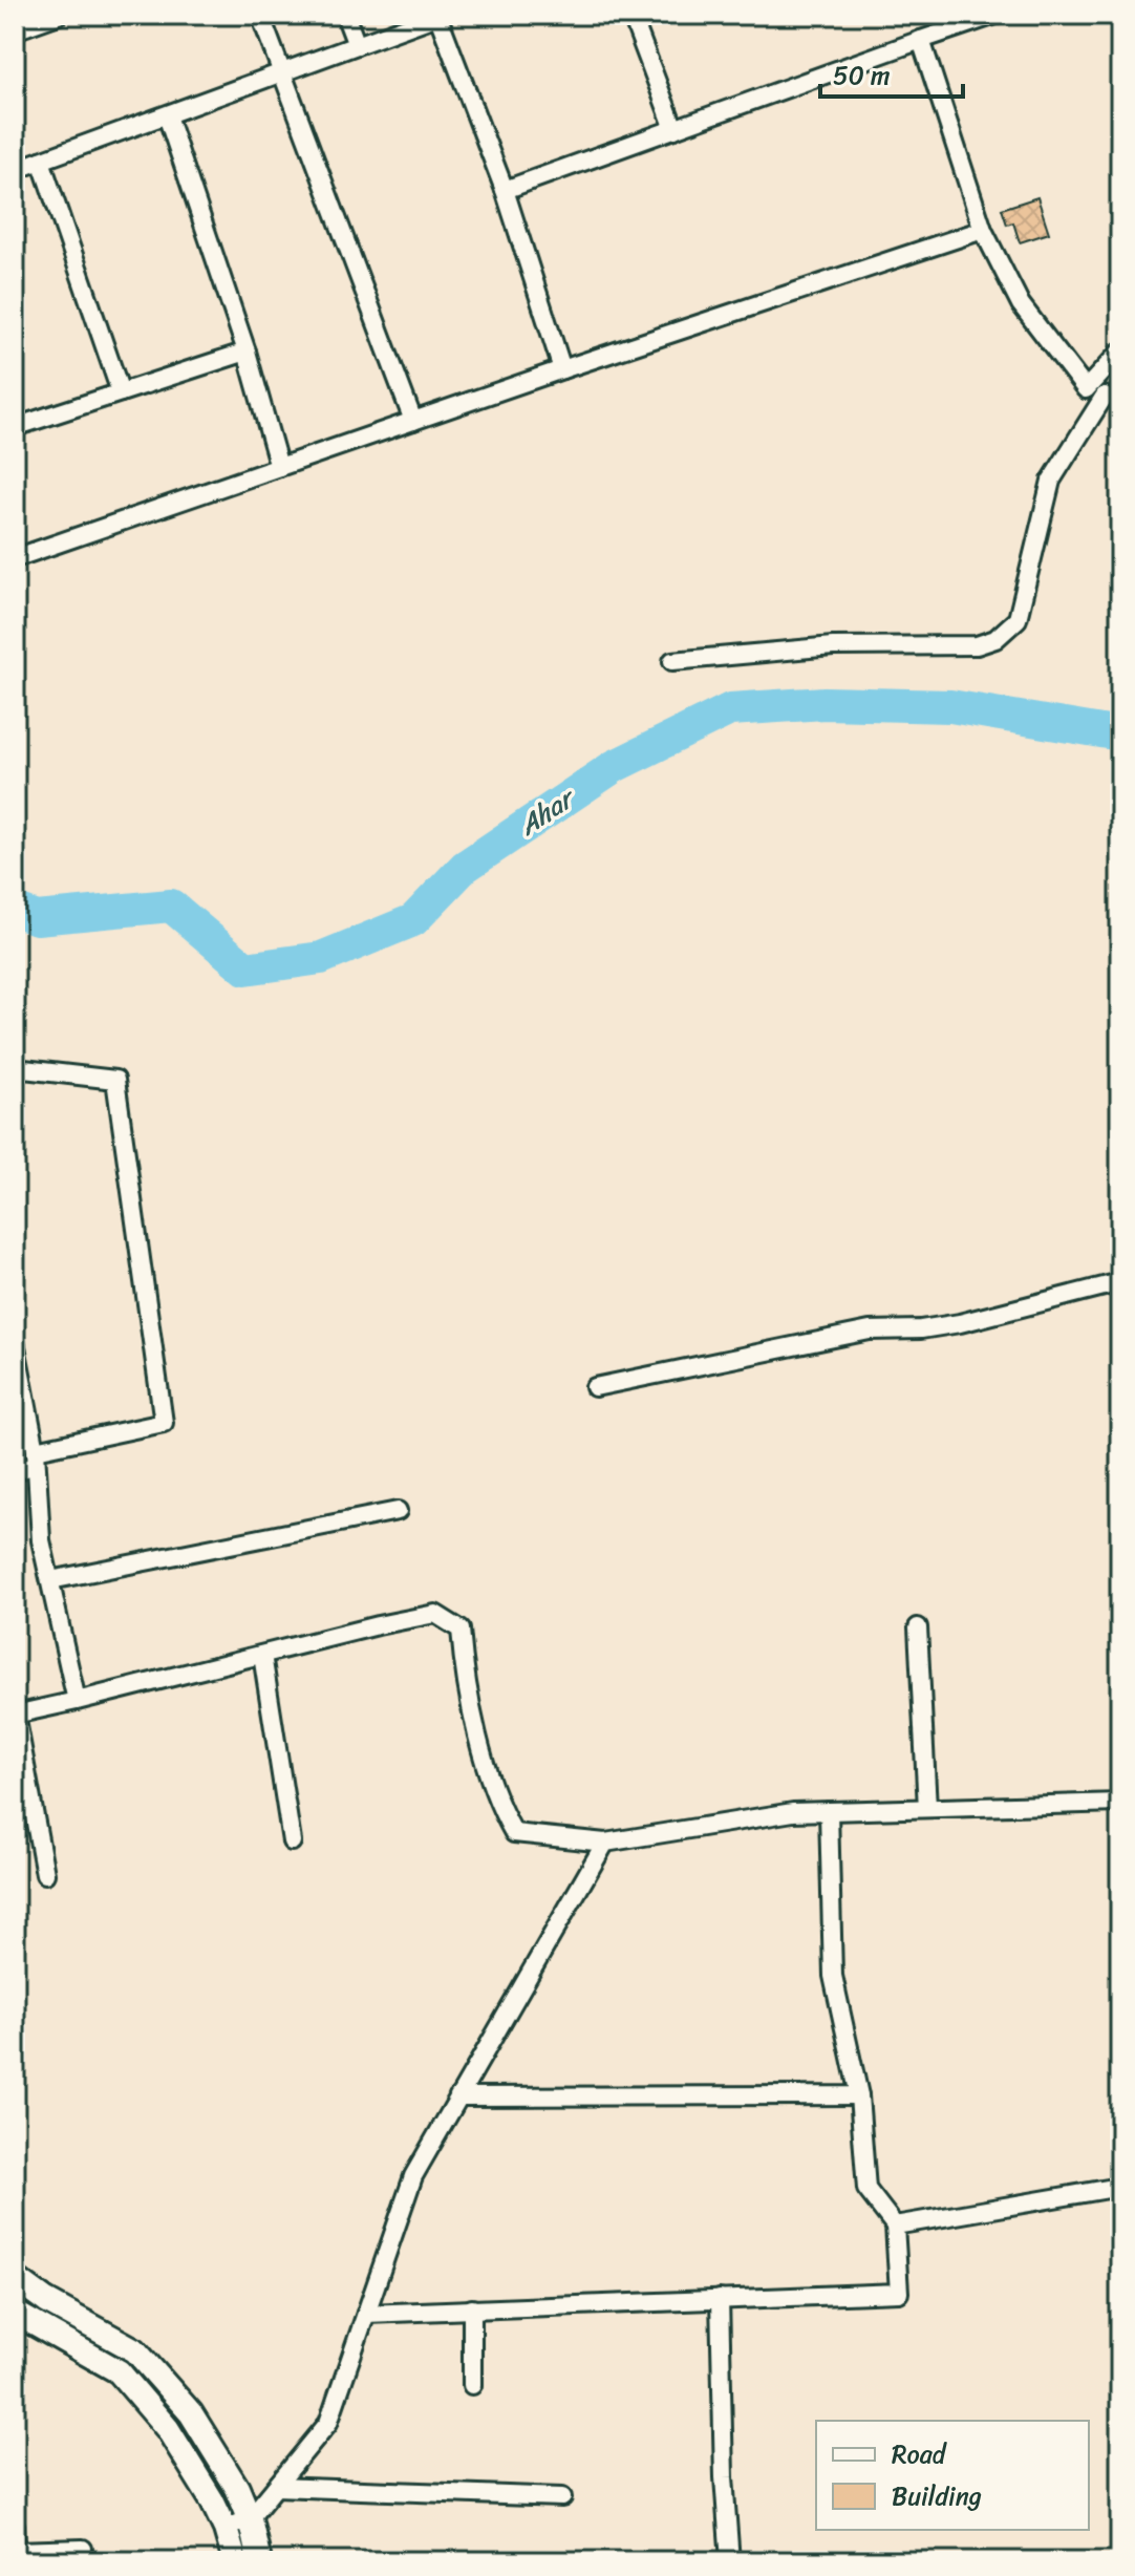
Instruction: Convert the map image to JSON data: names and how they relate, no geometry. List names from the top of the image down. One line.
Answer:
{"water":["Ahar"],"legend":["Road","Building"],"scale_bar":"50 m"}
